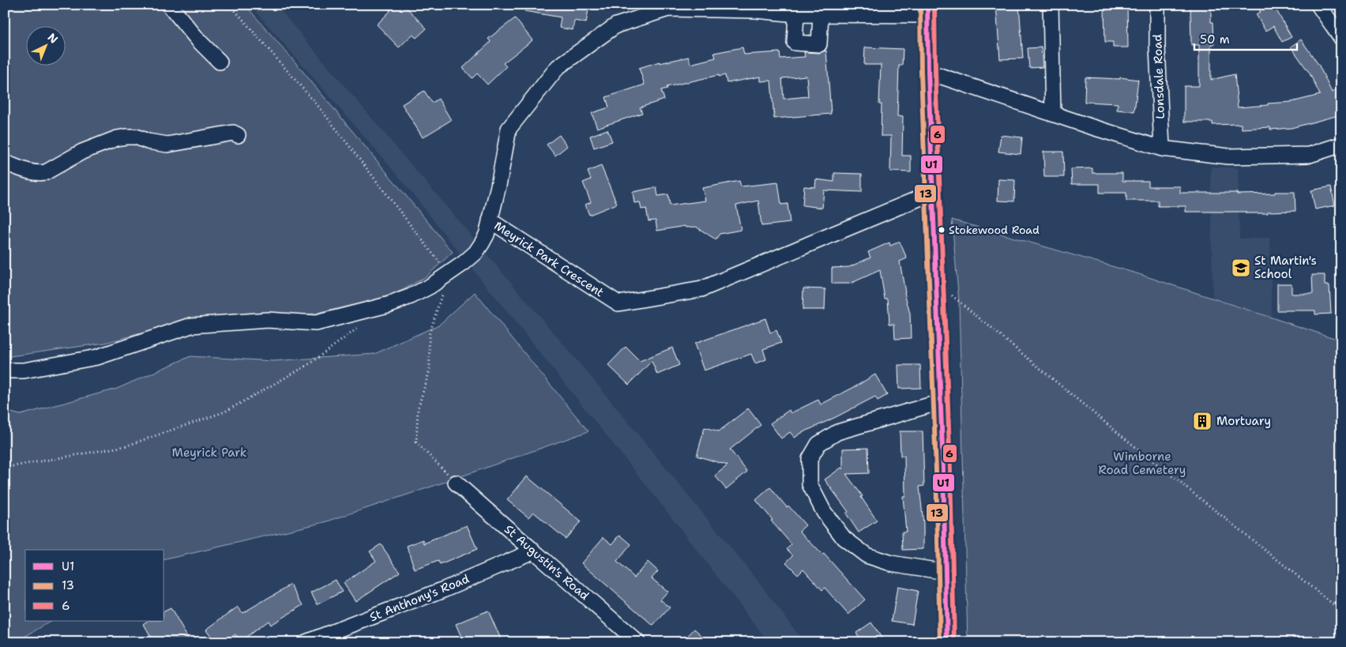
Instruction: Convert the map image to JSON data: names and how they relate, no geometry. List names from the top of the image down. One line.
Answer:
{"streets":{"street":["Lonsdale Road","Meyrick Park Crescent","St Augustin's Road","St Anthony's Road"]},"crossings":[["St Augustin's Road","St Anthony's Road"]],"parks":["Meyrick Park","Wimborne Road Cemetery"],"places":{"other":["Stokewood Road"],"school or university":["St Martin's School"],"building":["Mortuary"]},"lines":["transit line U1","transit line 13","transit line 6"],"legend":["U1","13","6"],"scale_bar":"50 m","north":"top right"}
